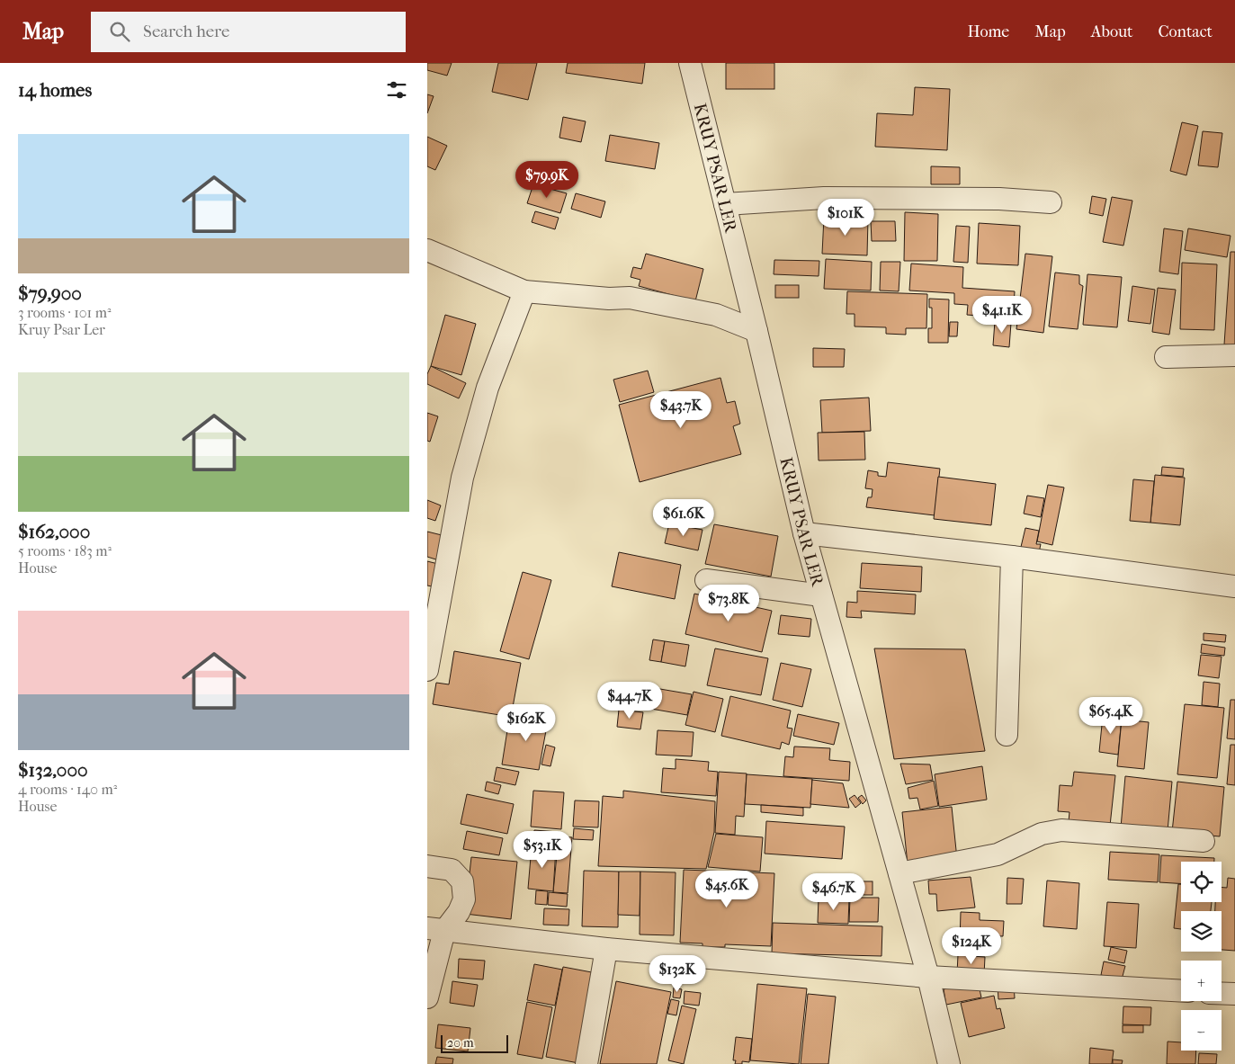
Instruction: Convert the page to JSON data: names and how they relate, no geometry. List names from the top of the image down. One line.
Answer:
{"streets":{"street":["KRUY PSAR LER"]},"scale_bar":"20 m","page":{"header":"Map","search":"Search here","nav":["Home","Map","About","Contact"],"heading":"14 homes","list":[{"name":"$79,900","note":"3 rooms · 101 m² · Kruy Psar Ler"},{"name":"$162,000","note":"5 rooms · 183 m² · House"},{"name":"$132,000","note":"4 rooms · 140 m² · House"}],"price":["$79.9K","$101K","$41.1K","$43.7K","$61.6K","$73.8K","$44.7K","$65.4K","$162K","$53.1K","$45.6K","$46.7K","$124K","$132K"],"map_buttons":["+","−"],"scale":"20 m"}}
